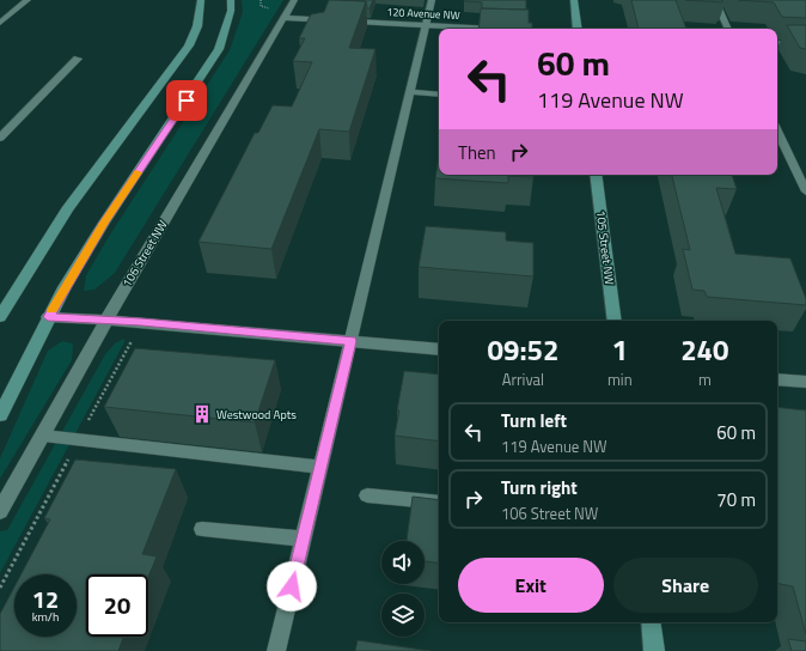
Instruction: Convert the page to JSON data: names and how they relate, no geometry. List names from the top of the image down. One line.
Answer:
{"streets":{"main road":["105 Street NW"],"street":["120 Avenue NW","106 Street NW"]},"crossings":[["120 Avenue NW","106 Street NW"]],"places":{"building":["Westwood Apts"]},"page":{"turn":["60 m","119 Avenue NW"],"then":"Then","eta":["09:52","Arrival","1","min","240","m"],"list":[{"name":"Turn left","note":"119 Avenue NW","value":"60 m"},{"name":"Turn right","note":"106 Street NW","value":"70 m"}],"buttons":["Exit","Share"],"speed":"12 km/h","limit":"20"}}
